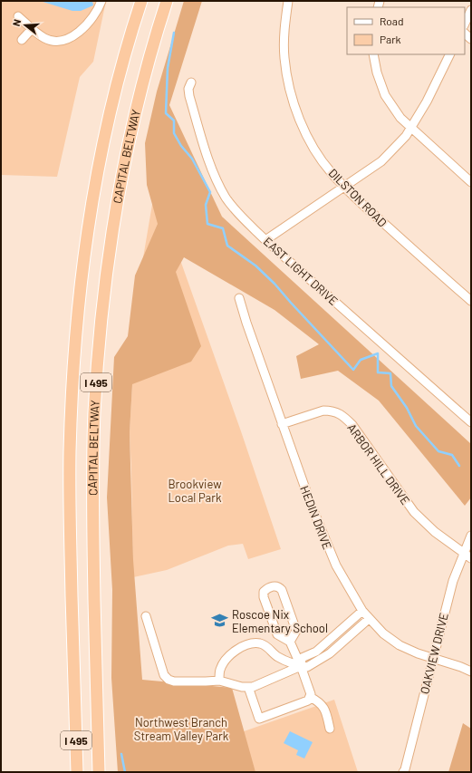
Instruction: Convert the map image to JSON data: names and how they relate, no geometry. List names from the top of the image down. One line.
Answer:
{"streets":{"highway":["CAPITAL BELTWAY","I 495"],"street":["DILSTON ROAD","EAST LIGHT DRIVE","ARBOR HILL DRIVE","HEDIN DRIVE","OAKVIEW DRIVE"]},"crossings":[["ARBOR HILL DRIVE","HEDIN DRIVE"],["ARBOR HILL DRIVE","OAKVIEW DRIVE"],["HEDIN DRIVE","OAKVIEW DRIVE"]],"parks":["Brookview Local Park","Northwest Branch Stream Valley Park"],"places":{"school or university":["Roscoe Nix Elementary School"]},"legend":["Road","Park"],"north":"left"}
